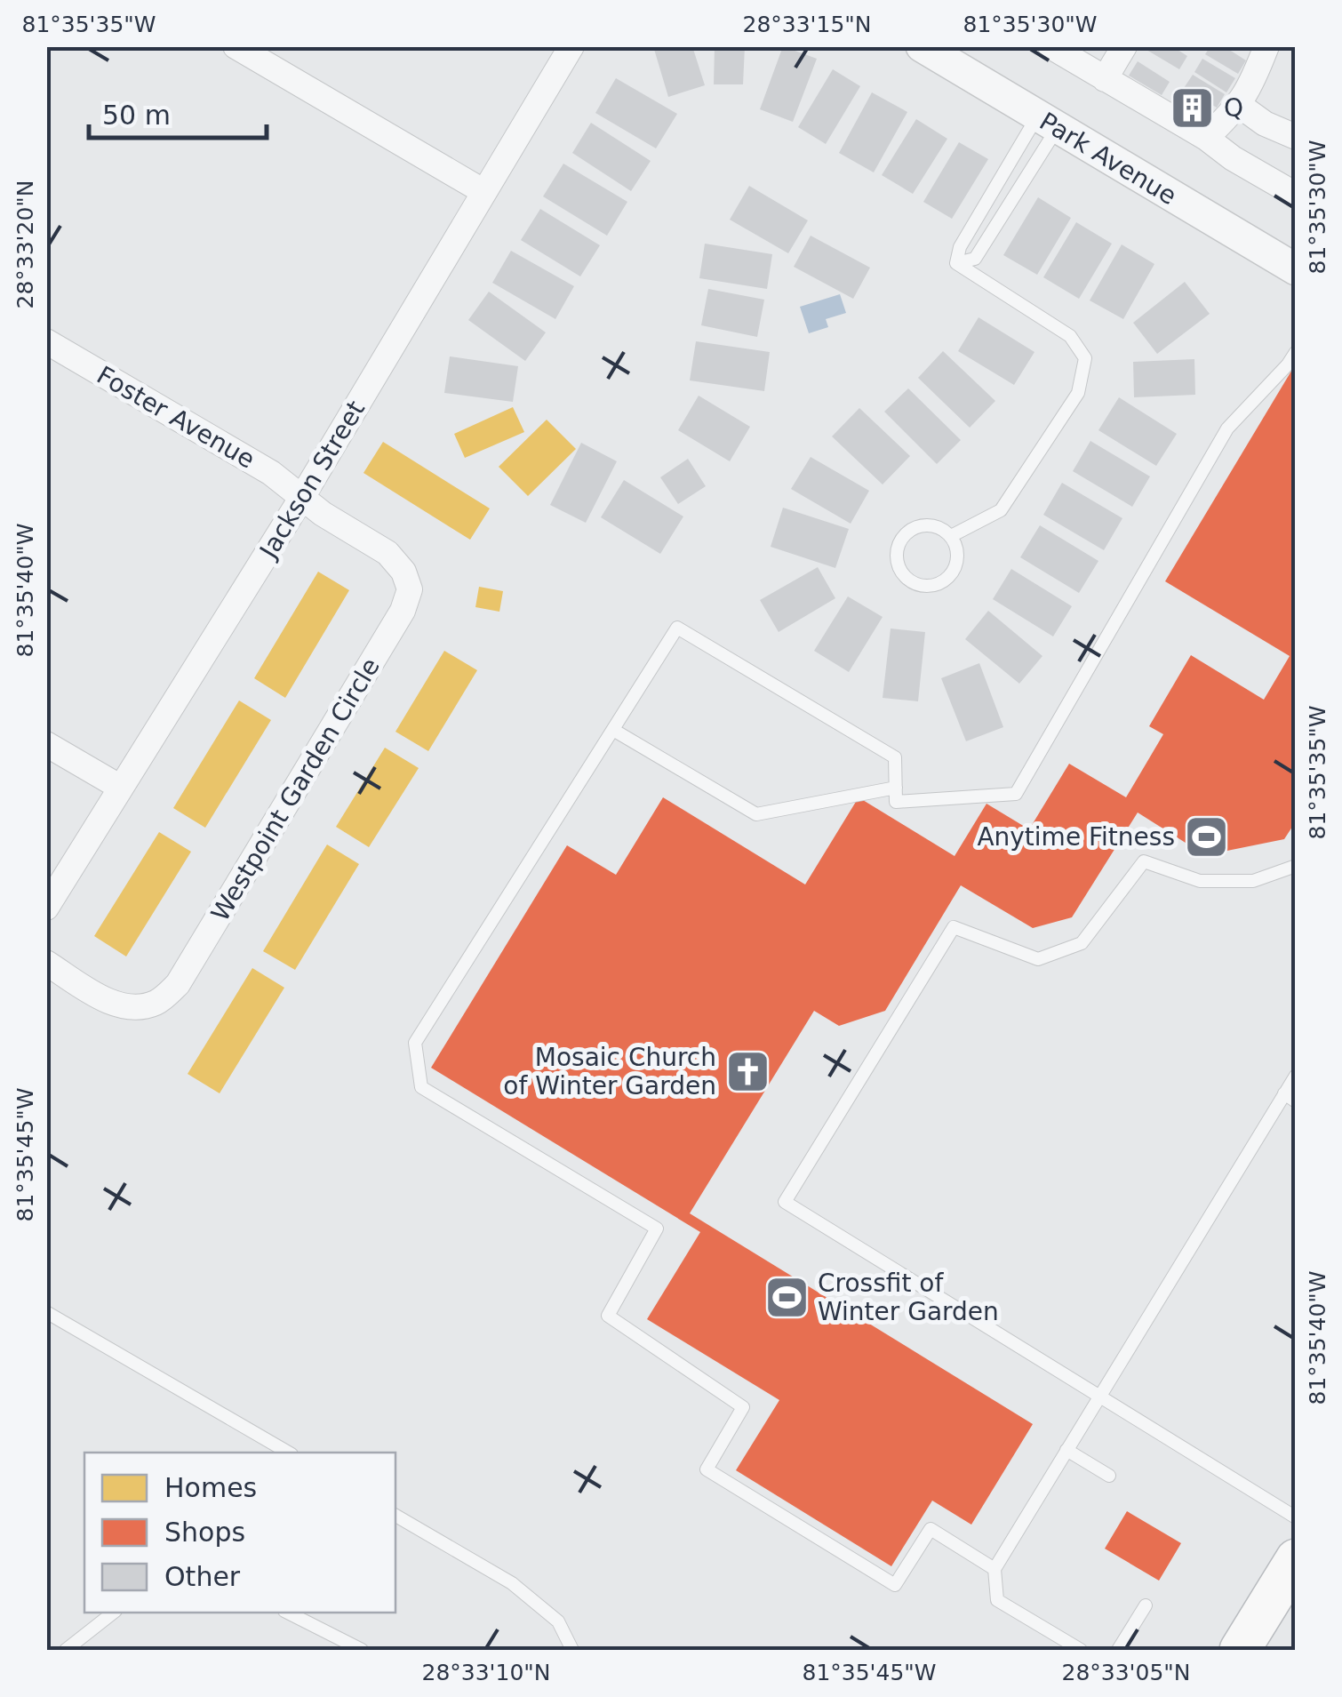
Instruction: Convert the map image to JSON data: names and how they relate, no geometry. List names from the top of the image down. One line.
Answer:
{"streets":{"street":["Park Avenue","Foster Avenue","Jackson Street","Westpoint Garden Circle"]},"crossings":[["Foster Avenue","Jackson Street"],["Foster Avenue","Westpoint Garden Circle"],["Jackson Street","Westpoint Garden Circle"]],"places":{"building":["Q"],"sports":["Anytime Fitness","Crossfit of Winter Garden"],"church":["Mosaic Church of Winter Garden"]},"legend":["Homes","Shops","Other"],"scale_bar":"50 m","coordinates":["81°35'35\"W","28°33'15\"N","81°35'30\"W","28°33'20\"N","81°35'40\"W","81°35'45\"W","28°33'10\"N","28°33'05\"N"]}
